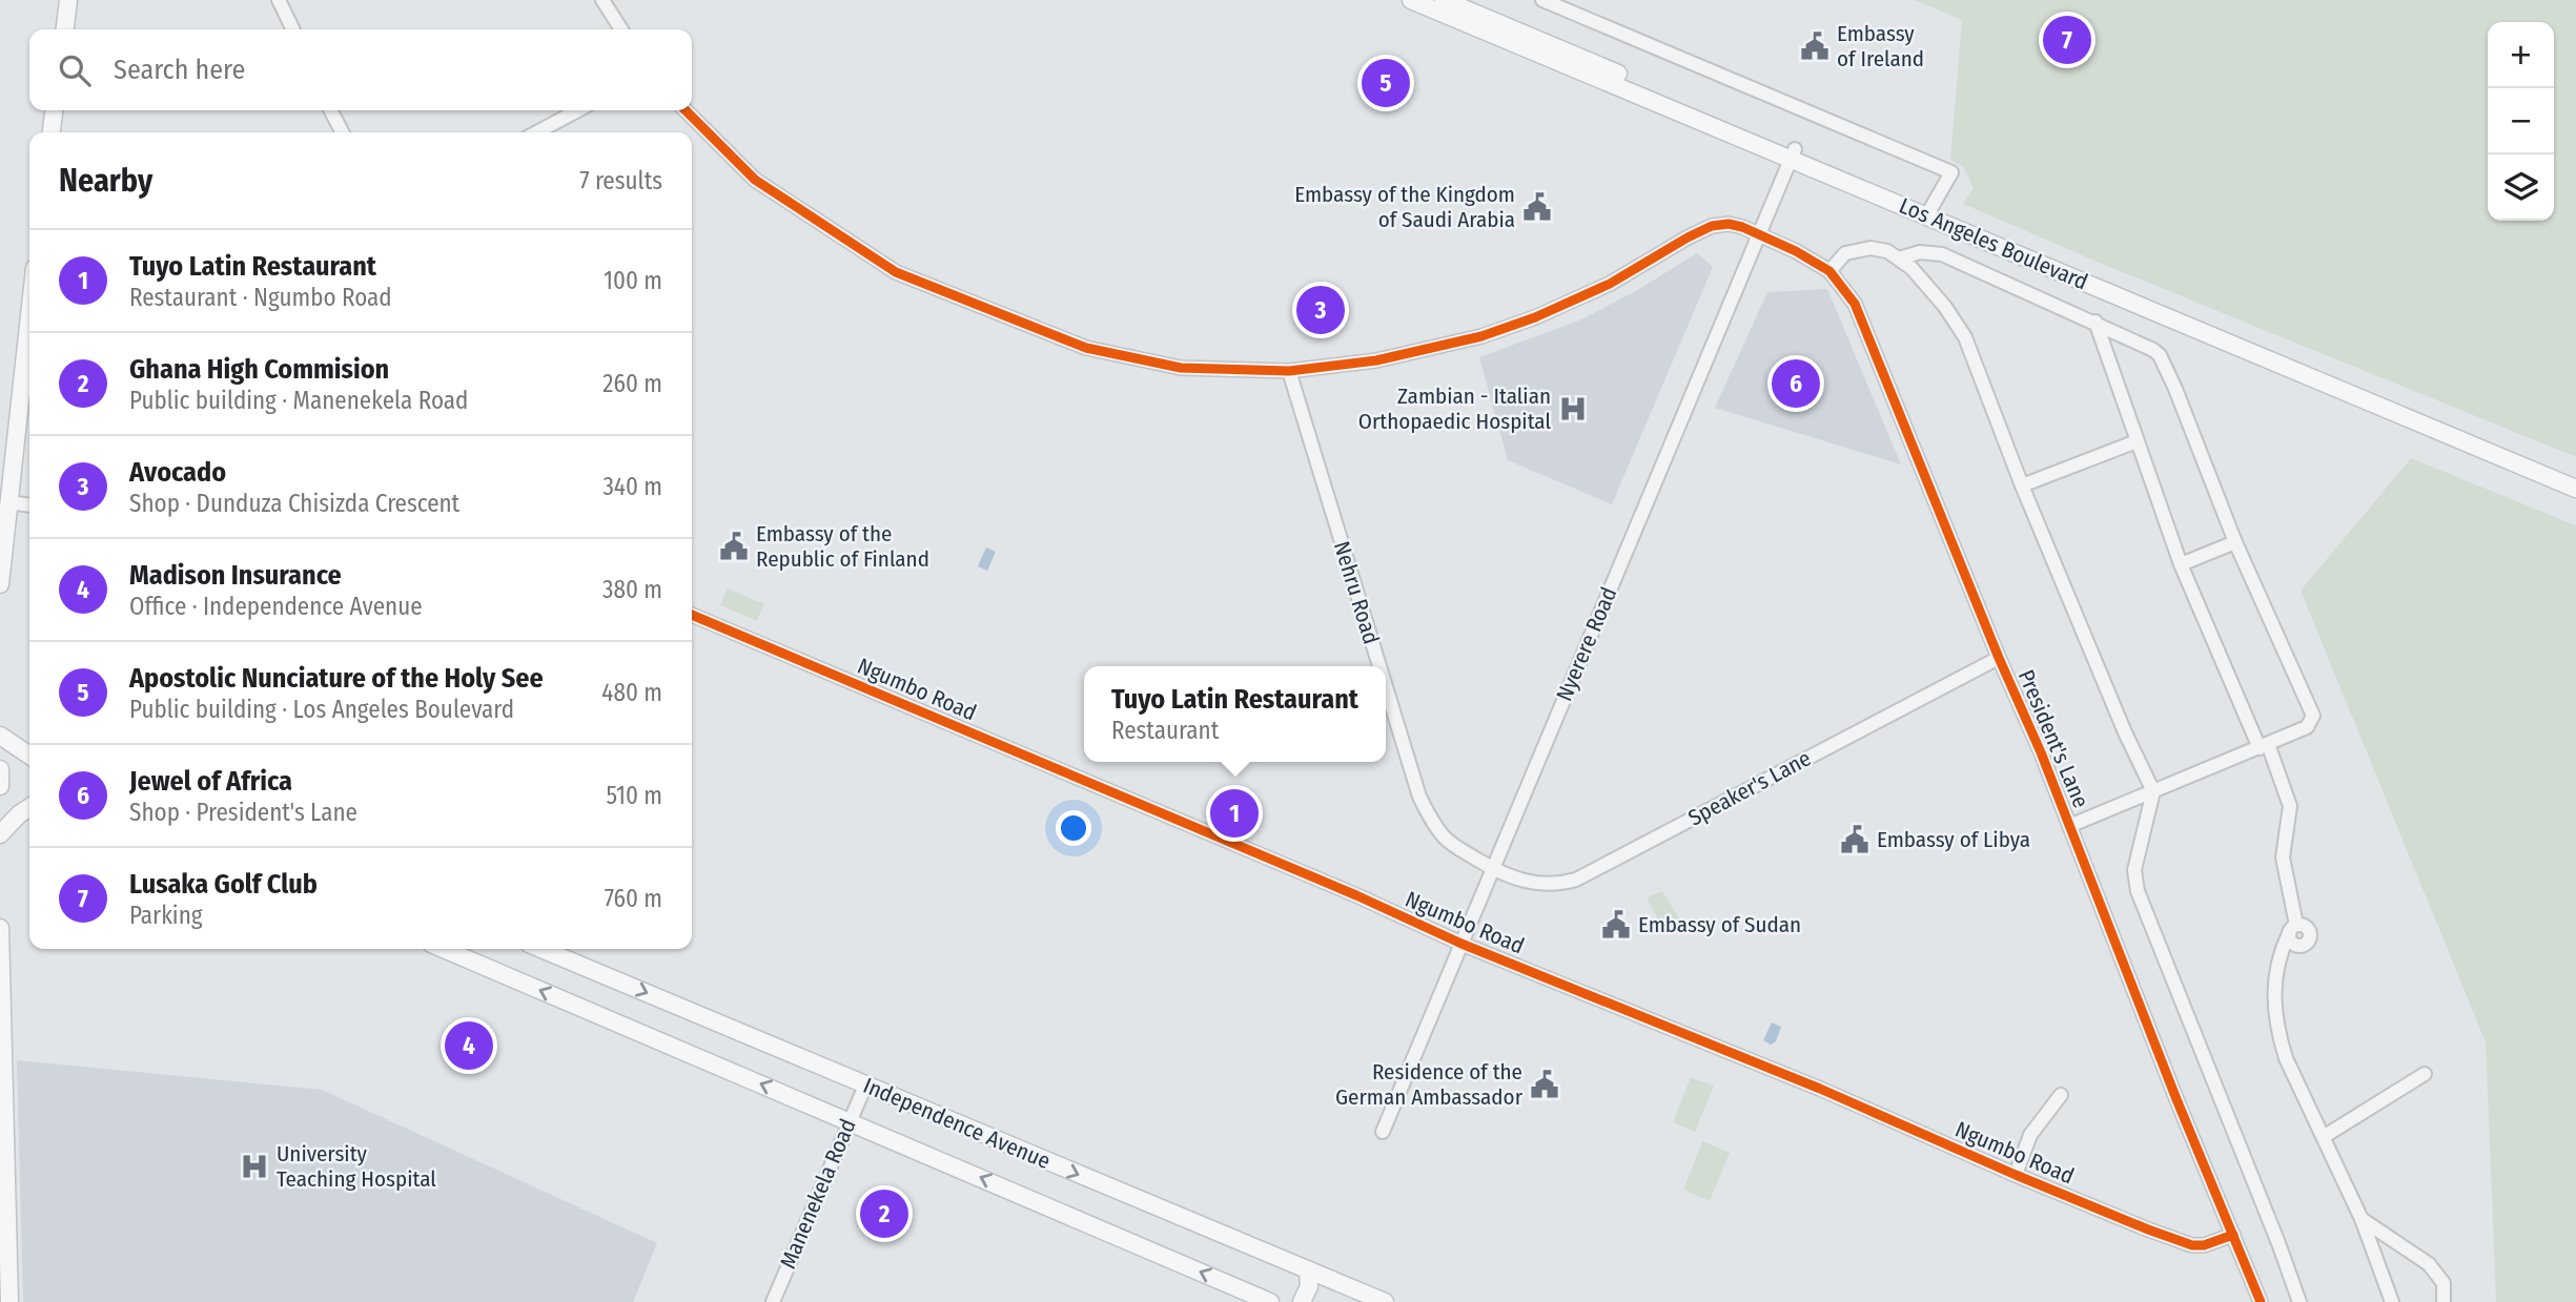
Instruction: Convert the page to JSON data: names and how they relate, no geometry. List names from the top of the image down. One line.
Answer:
{"streets":{"main road":["Los Angeles Boulevard","Independence Avenue"],"street":["Nehru Road","Nyerere Road","Ngumbo Road","President's Lane","Speaker's Lane","Manenekela Road"]},"crossings":[["Los Angeles Boulevard","Nyerere Road"],["Nehru Road","Nyerere Road"],["Nehru Road","President's Lane"],["Nehru Road","Speaker's Lane"],["Nyerere Road","Ngumbo Road"],["Nyerere Road","President's Lane"],["Nyerere Road","Speaker's Lane"],["Ngumbo Road","President's Lane"],["President's Lane","Speaker's Lane"],["Independence Avenue","Manenekela Road"]],"places":{"public building":["Embassy of Ireland","Embassy of the Kingdom of Saudi Arabia","Embassy of the Republic of Finland","Embassy of Libya","Embassy of Sudan","Residence of the German Ambassador"],"hospital":["Zambian - Italian Orthopaedic Hospital","University Teaching Hospital"]},"page":{"pins":["7","5","3","6","1","4","2"],"map_buttons":["+","−"],"search":"Search here","heading":["Nearby","7 results"],"list":[{"mark":"1","name":"Tuyo Latin Restaurant","note":"Restaurant · Ngumbo Road","value":"100 m"},{"mark":"2","name":"Ghana High Commision","note":"Public building · Manenekela Road","value":"260 m"},{"mark":"3","name":"Avocado","note":"Shop · Dunduza Chisizda Crescent","value":"340 m"},{"mark":"4","name":"Madison Insurance","note":"Office · Independence Avenue","value":"380 m"},{"mark":"5","name":"Apostolic Nunciature of the Holy See","note":"Public building · Los Angeles Boulevard","value":"480 m"},{"mark":"6","name":"Jewel of Africa","note":"Shop · President's Lane","value":"510 m"},{"mark":"7","name":"Lusaka Golf Club","note":"Parking","value":"760 m"}],"popup":["Tuyo Latin Restaurant","Restaurant"]}}
